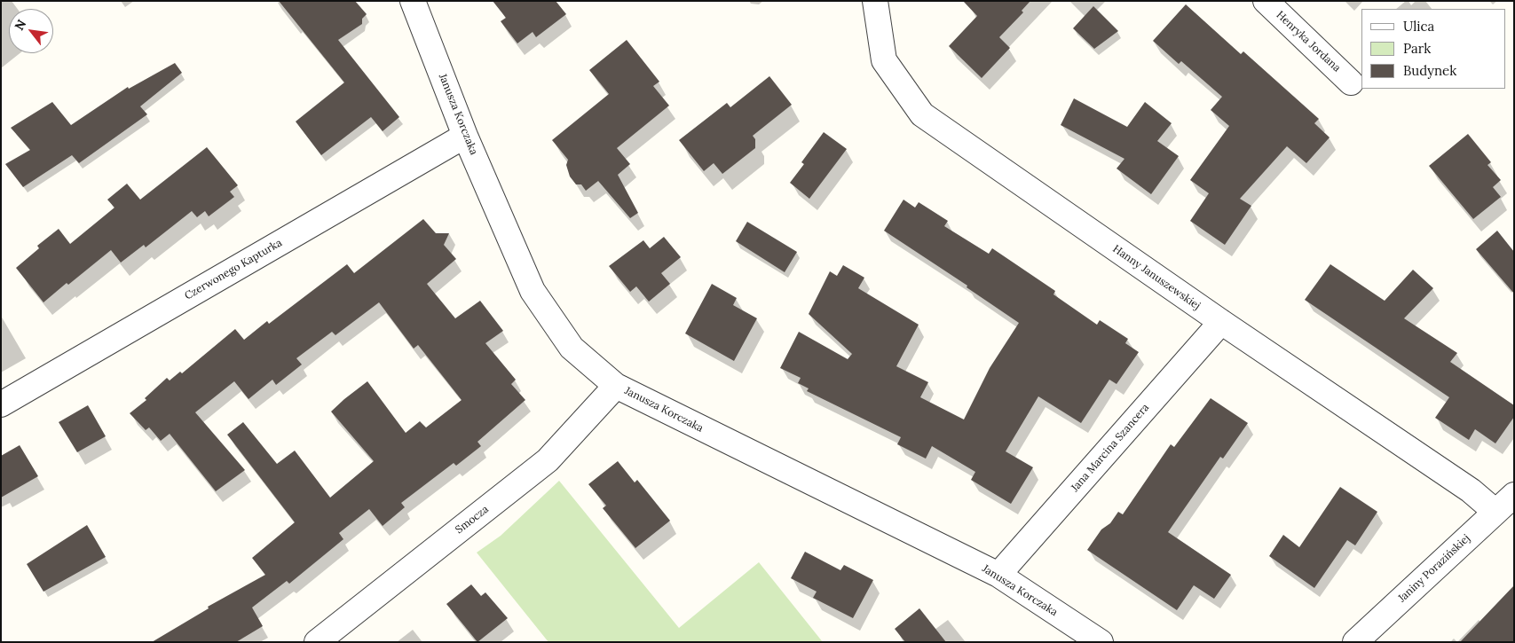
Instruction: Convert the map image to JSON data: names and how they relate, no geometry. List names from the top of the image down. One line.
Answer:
{"streets":{"street":["Henryka Jordana","Janusza Korczaka","Czerwonego Kapturka","Hanny Januszewskiej","Jana Marcina Szancera","Smocza","Janiny Porazińskiej"]},"crossings":[["Janusza Korczaka","Czerwonego Kapturka"],["Janusza Korczaka","Jana Marcina Szancera"],["Janusza Korczaka","Smocza"],["Hanny Januszewskiej","Jana Marcina Szancera"],["Hanny Januszewskiej","Janiny Porazińskiej"]],"legend":["Ulica","Park","Budynek"],"north":"top left"}
